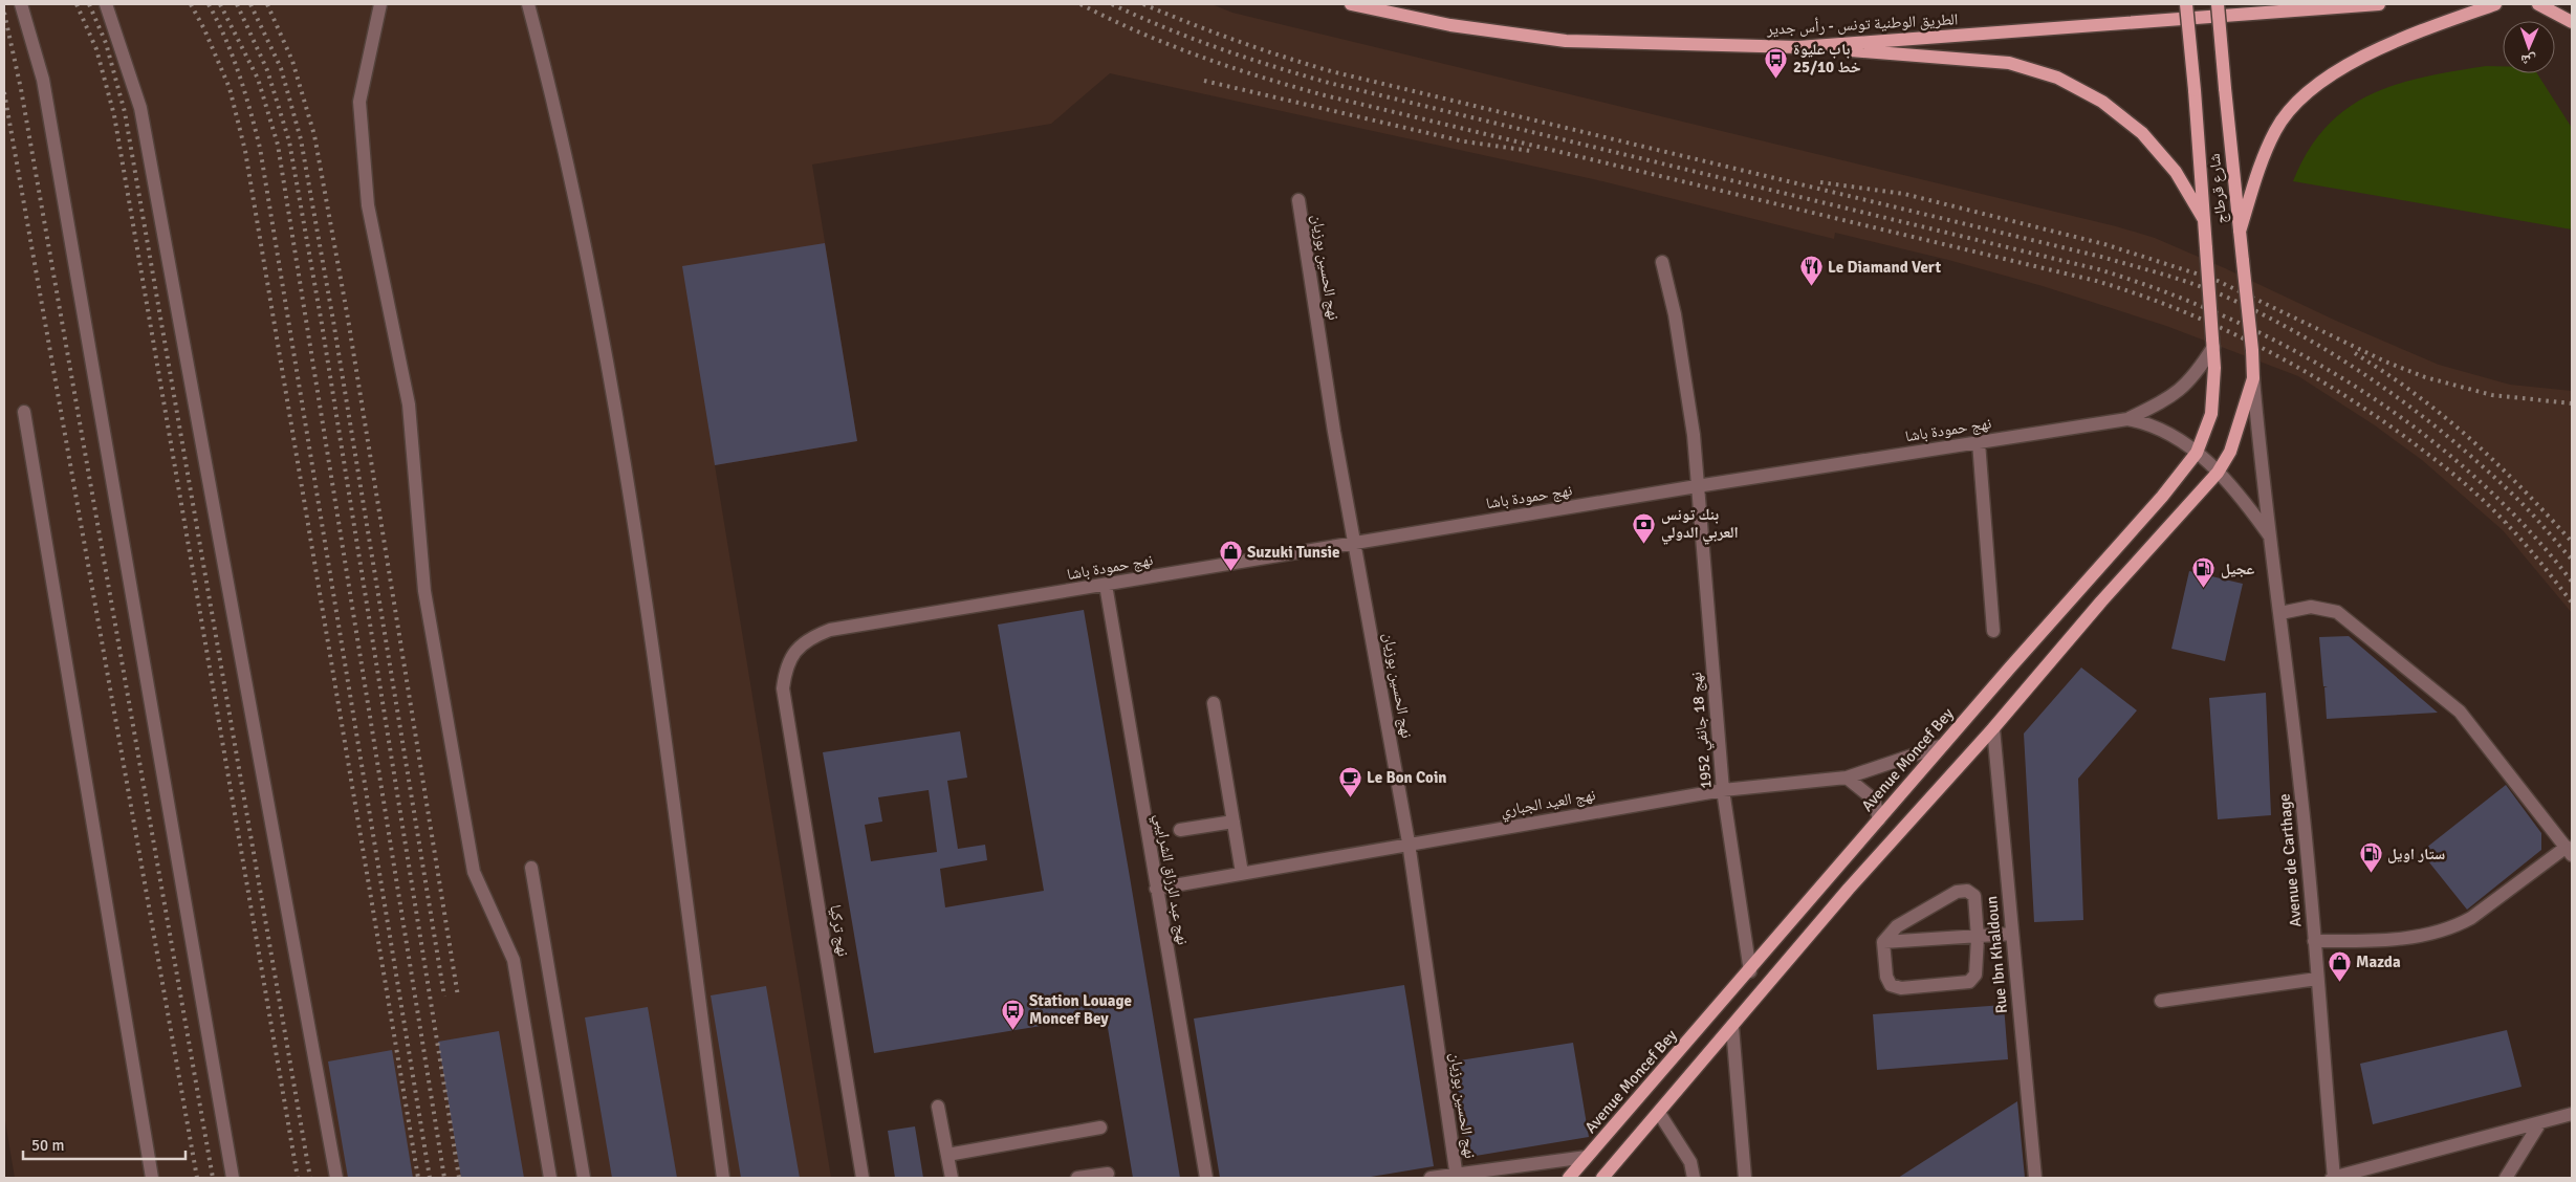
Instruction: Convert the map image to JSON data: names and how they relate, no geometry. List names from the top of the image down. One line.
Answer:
{"streets":{"main road":["الطريق الوطنية تونس - رأس جدير","شارع قرطاج","Avenue Moncef Bey"],"street":["نهج الحسين بوزيان","نهج حمودة باشا","نهج 18 جانفي 1952","نهج العيد الجباري","Avenue de Carthage","نهج عبد الرزاق الشرايبي","نهج تركيا","Rue Ibn Khaldoun"]},"crossings":[["شارع قرطاج","نهج حمودة باشا"],["شارع قرطاج","Avenue de Carthage"],["نهج الحسين بوزيان","نهج حمودة باشا"],["نهج الحسين بوزيان","نهج العيد الجباري"],["نهج حمودة باشا","نهج 18 جانفي 1952"],["نهج حمودة باشا","Avenue Moncef Bey"],["نهج حمودة باشا","Avenue de Carthage"],["نهج حمودة باشا","نهج عبد الرزاق الشرايبي"],["نهج حمودة باشا","نهج تركيا"],["نهج 18 جانفي 1952","Avenue Moncef Bey"],["نهج 18 جانفي 1952","نهج العيد الجباري"],["Avenue Moncef Bey","نهج العيد الجباري"],["نهج العيد الجباري","نهج عبد الرزاق الشرايبي"]],"places":{"bus stop":["باب عليوة خط 25/10","Station Louage Moncef Bey"],"restaurant":["Le Diamand Vert"],"bank":["بنك تونس العربي الدولي"],"shop":["Suzuki Tunsie","Mazda"],"fuel station":["عجيل","ستار اويل"],"cafe":["Le Bon Coin"]},"scale_bar":"50 m","north":"bottom"}
